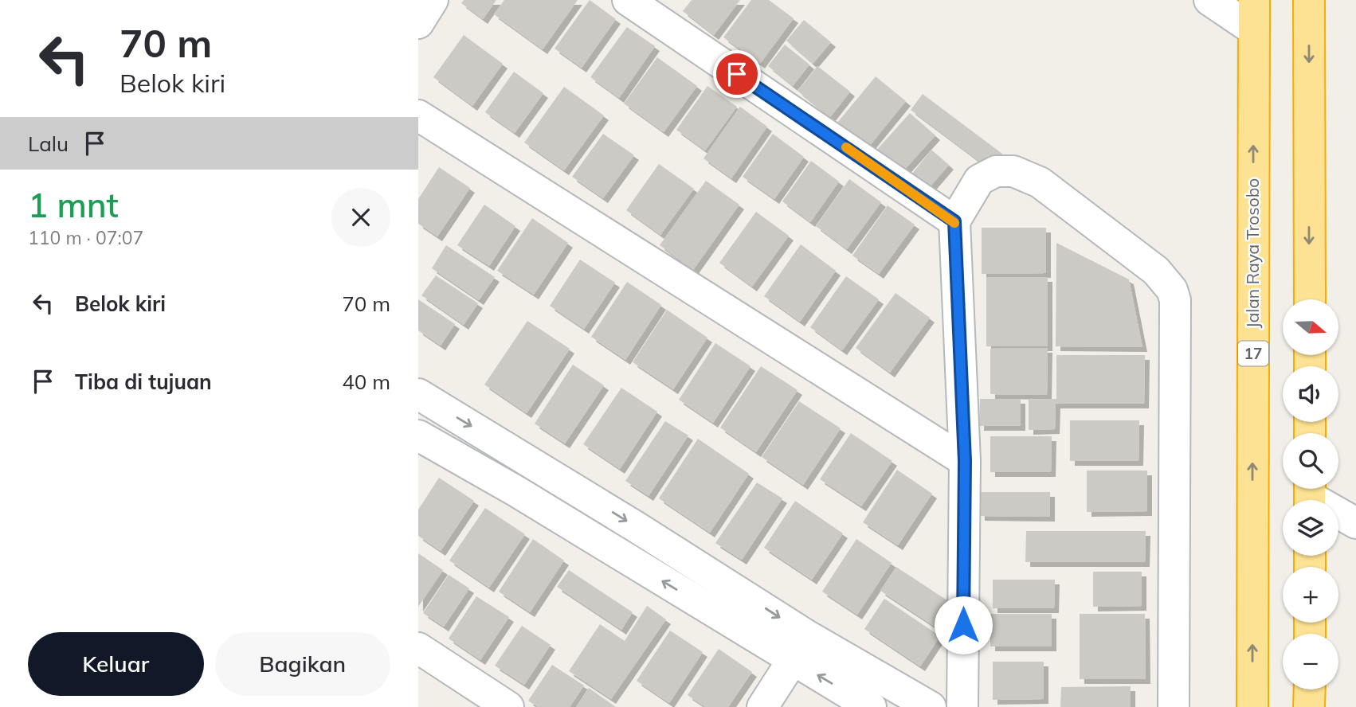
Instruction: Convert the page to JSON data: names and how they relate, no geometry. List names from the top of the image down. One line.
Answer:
{"streets":{"highway":["Jalan Raya Trosobo","17"]},"north":"right","page":{"turn":["70 m","Belok kiri"],"then":"Lalu","heading":["1 mnt","110 m · 07:07"],"list":[{"name":"Belok kiri","value":"70 m"},{"name":"Tiba di tujuan","value":"40 m"}],"map_buttons":["+","−"],"buttons":["Keluar","Bagikan"]}}
